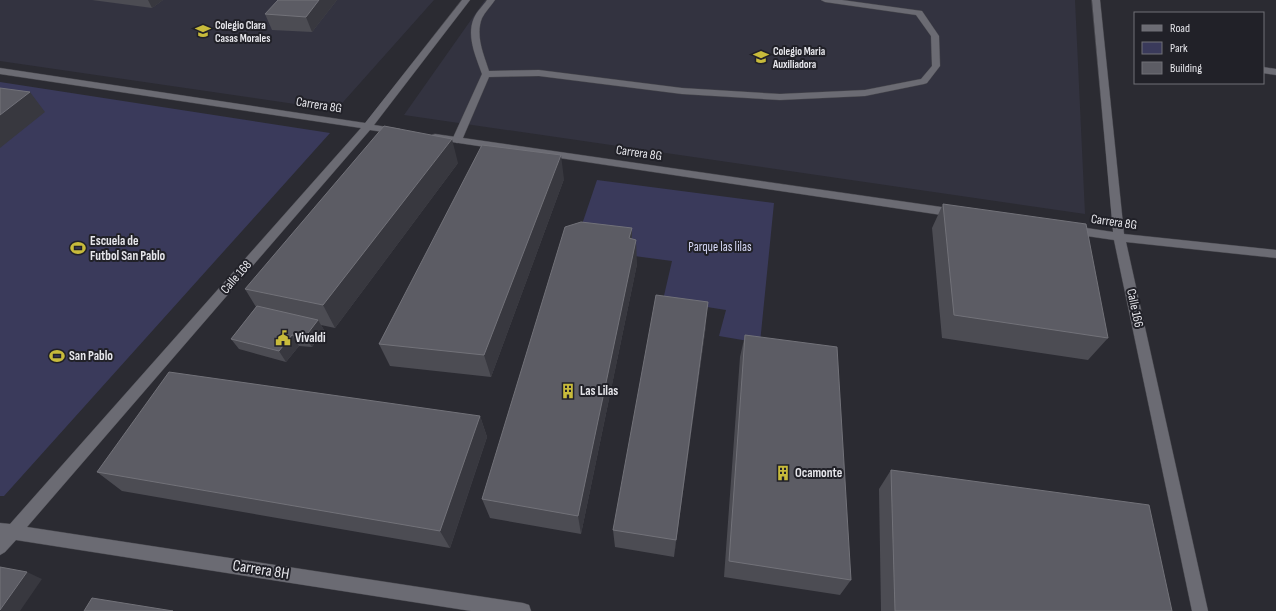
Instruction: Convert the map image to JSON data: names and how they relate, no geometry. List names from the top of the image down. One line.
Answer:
{"streets":{"street":["Carrera 8G","Calle 168","Calle 166","Carrera 8H"]},"crossings":[["Carrera 8G","Calle 168"],["Carrera 8G","Calle 166"],["Calle 168","Carrera 8H"]],"parks":["Parque las lilas"],"places":{"school or university":["Colegio Clara Casas Morales","Colegio Maria Auxiliadora"],"sports":["Escuela de Futbol San Pablo","San Pablo"],"public building":["Vivaldi"],"building":["Las Lilas","Ocamonte"]},"legend":["Road","Park","Building"]}
